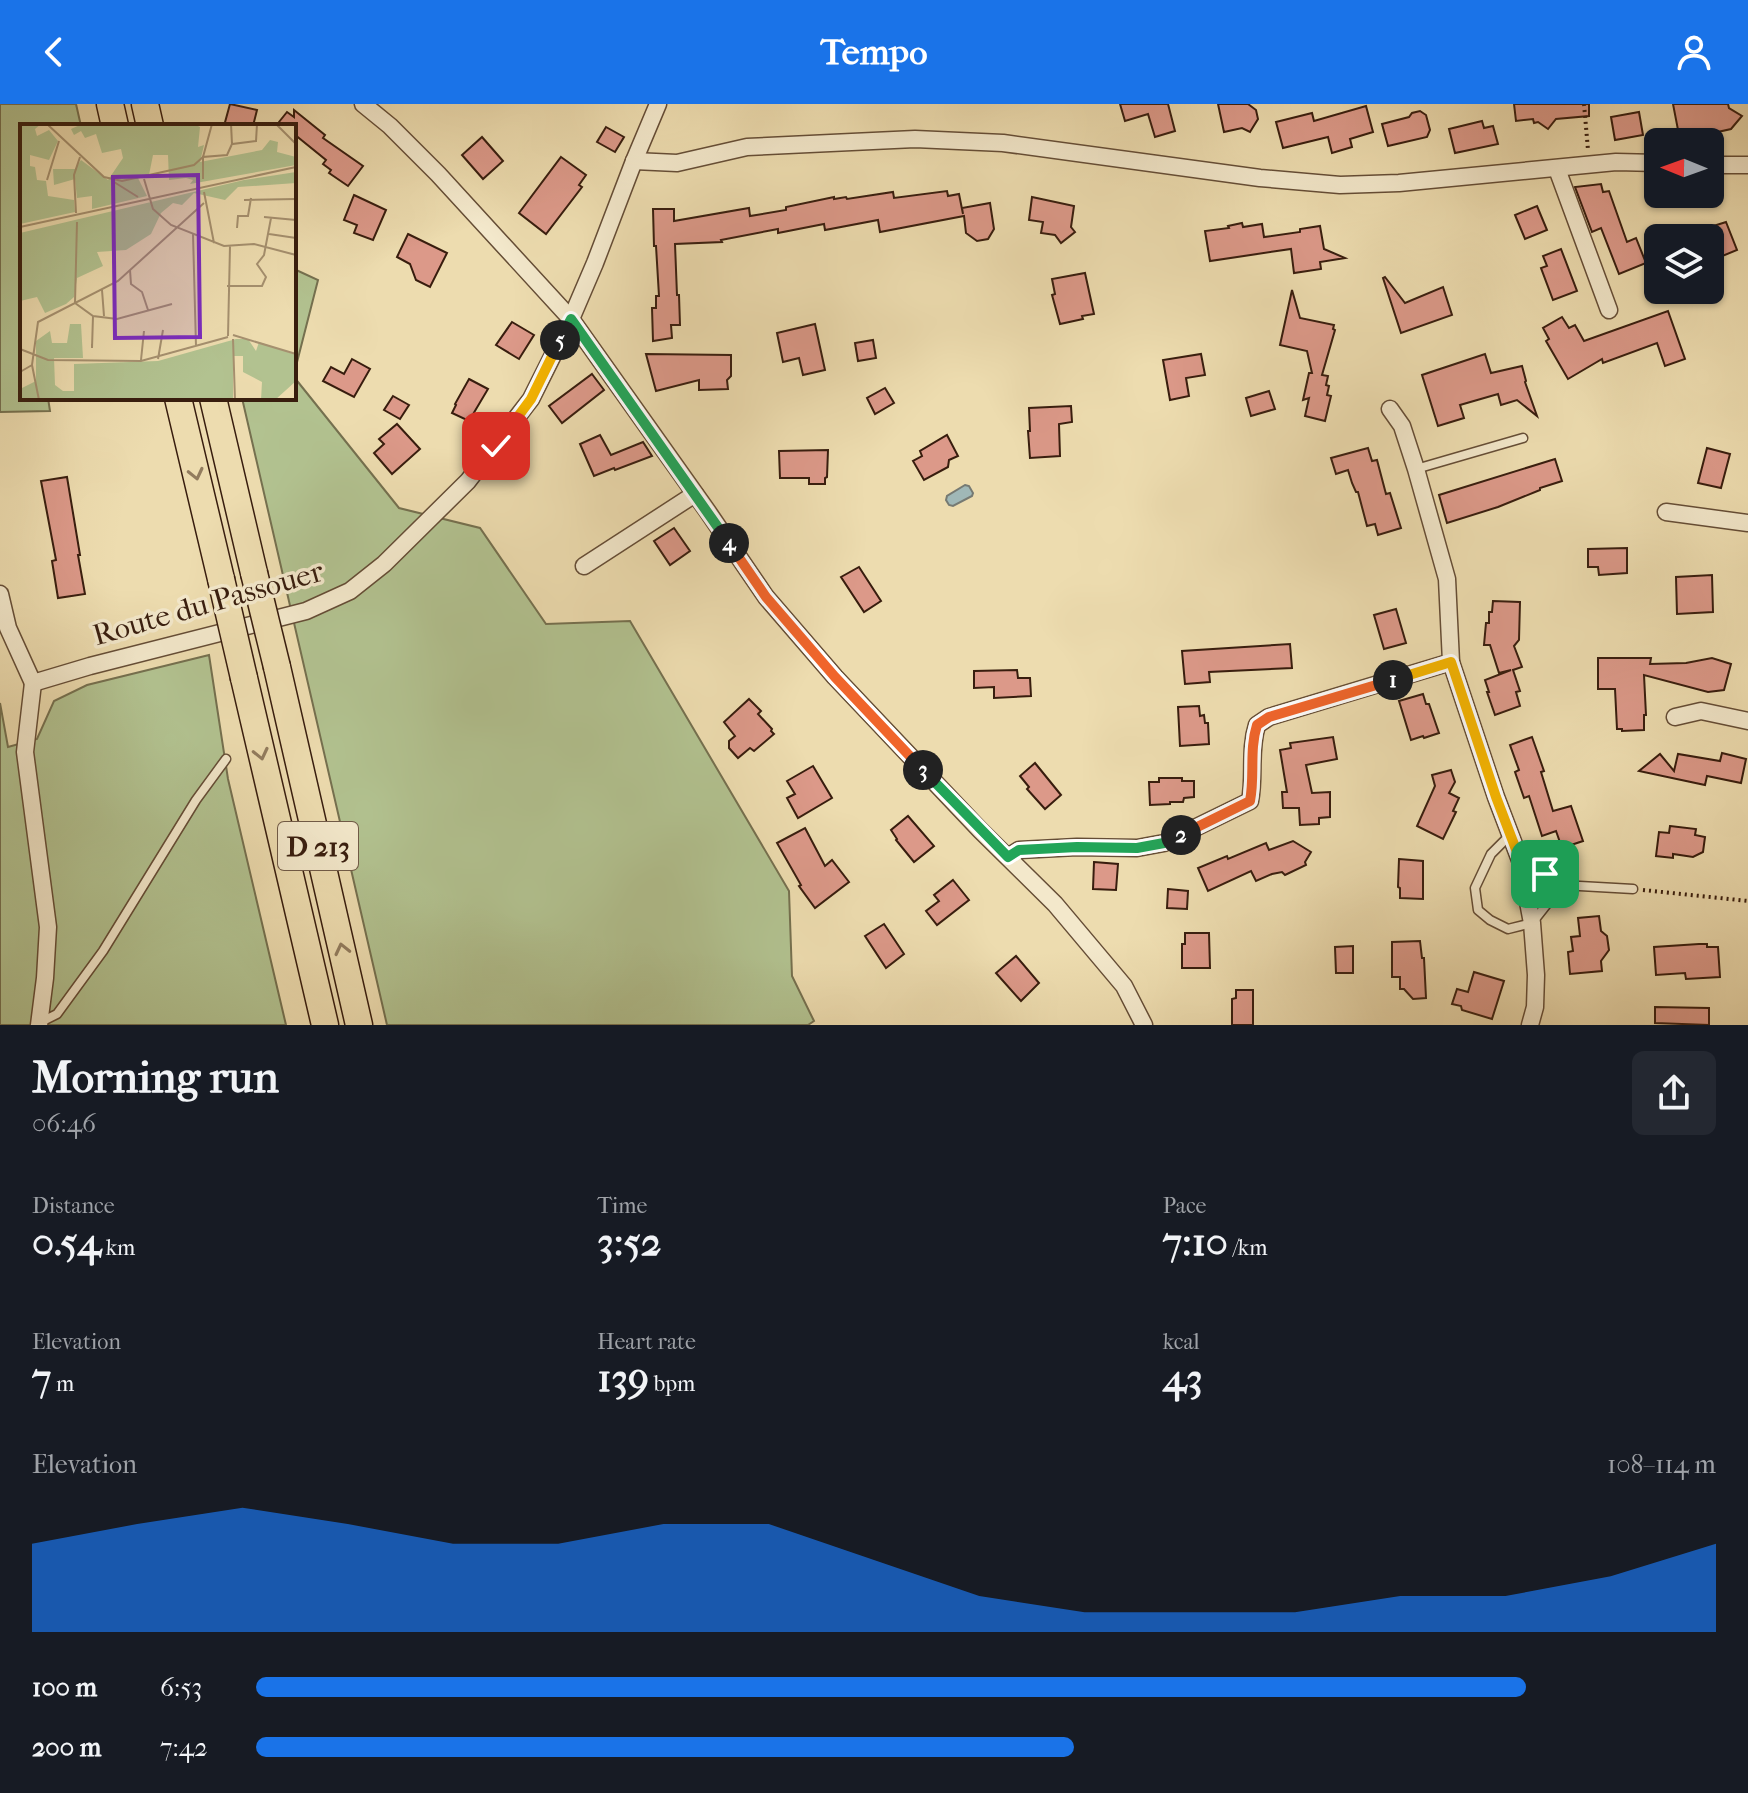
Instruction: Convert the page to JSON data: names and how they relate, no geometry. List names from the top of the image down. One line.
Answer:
{"streets":{"highway":["D 213"],"street":["Route du Passouer"]},"north":"left","page":{"header":"Tempo","pins":["5","4","1","3","2"],"heading":["Morning run","06:46"],"stats":[["Distance","0.54 km"],["Time","3:52"],["Pace","7:10 /km"],["Elevation","7 m"],["Heart rate","139 bpm"],["kcal","43"]],"chart":["Elevation","108–114 m"],"list":[{"name":"100 m","note":"6:53"},{"name":"200 m","note":"7:42"}]}}
